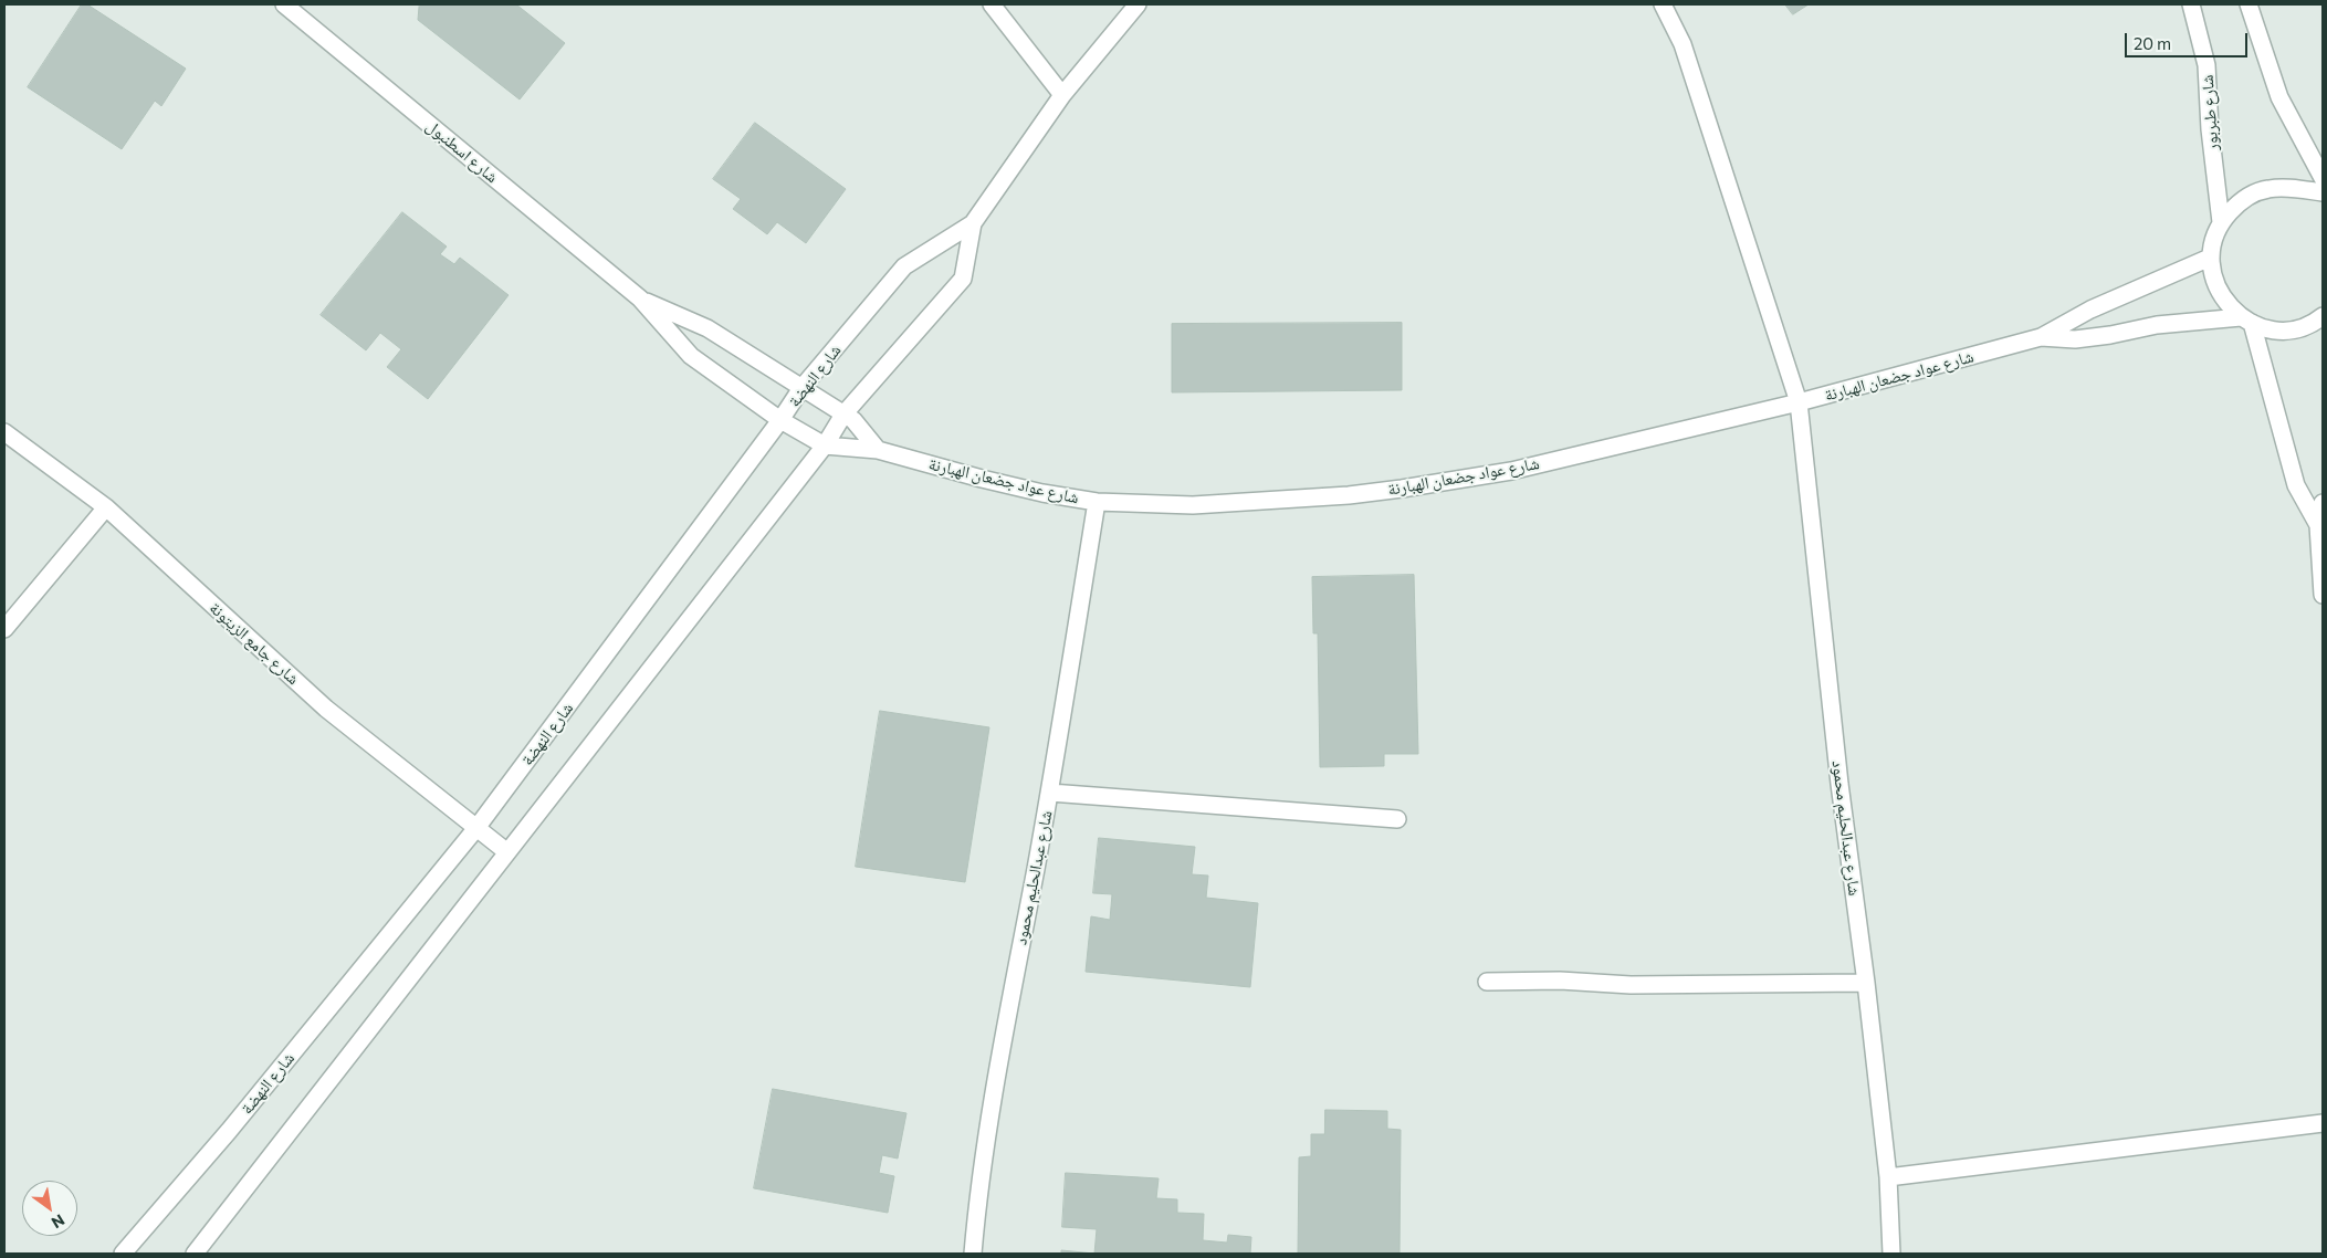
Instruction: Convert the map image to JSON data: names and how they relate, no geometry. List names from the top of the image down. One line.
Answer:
{"streets":{"street":["شارع طبربور","شارع اسطنبول","شارع النهضة","شارع عواد جضعان الهبارنة","شارع جامع الزيتونة","شارع عبدالحليم محمود"]},"crossings":[["شارع اسطنبول","شارع النهضة"],["شارع اسطنبول","شارع عواد جضعان الهبارنة"],["شارع النهضة","شارع عواد جضعان الهبارنة"],["شارع النهضة","شارع جامع الزيتونة"],["شارع عواد جضعان الهبارنة","شارع عبدالحليم محمود"]],"scale_bar":"20 m","north":"bottom right"}
